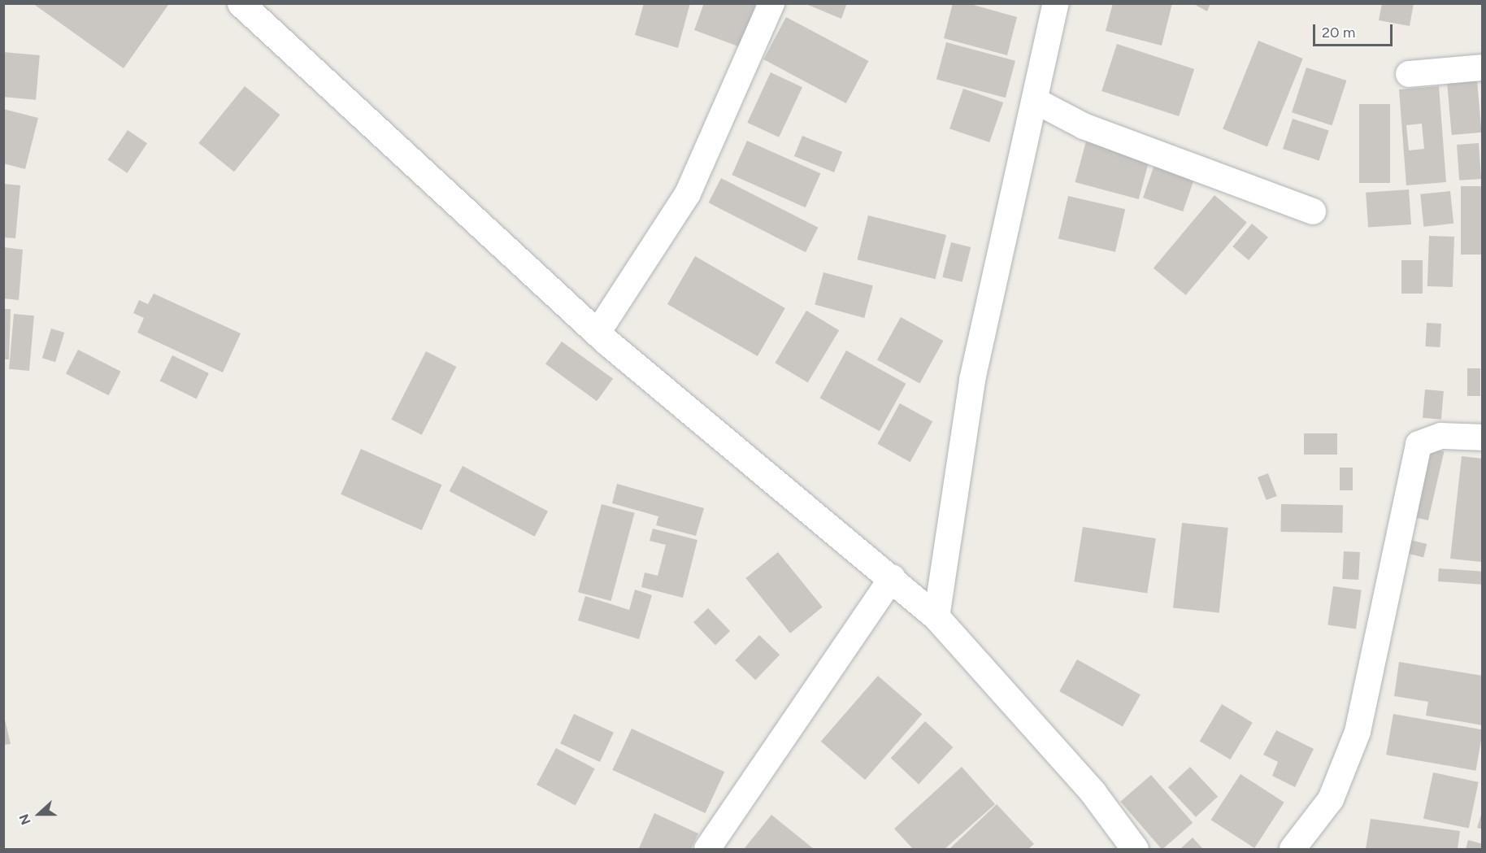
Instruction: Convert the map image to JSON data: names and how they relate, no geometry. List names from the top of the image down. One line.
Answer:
{"scale_bar":"20 m","north":"left"}
